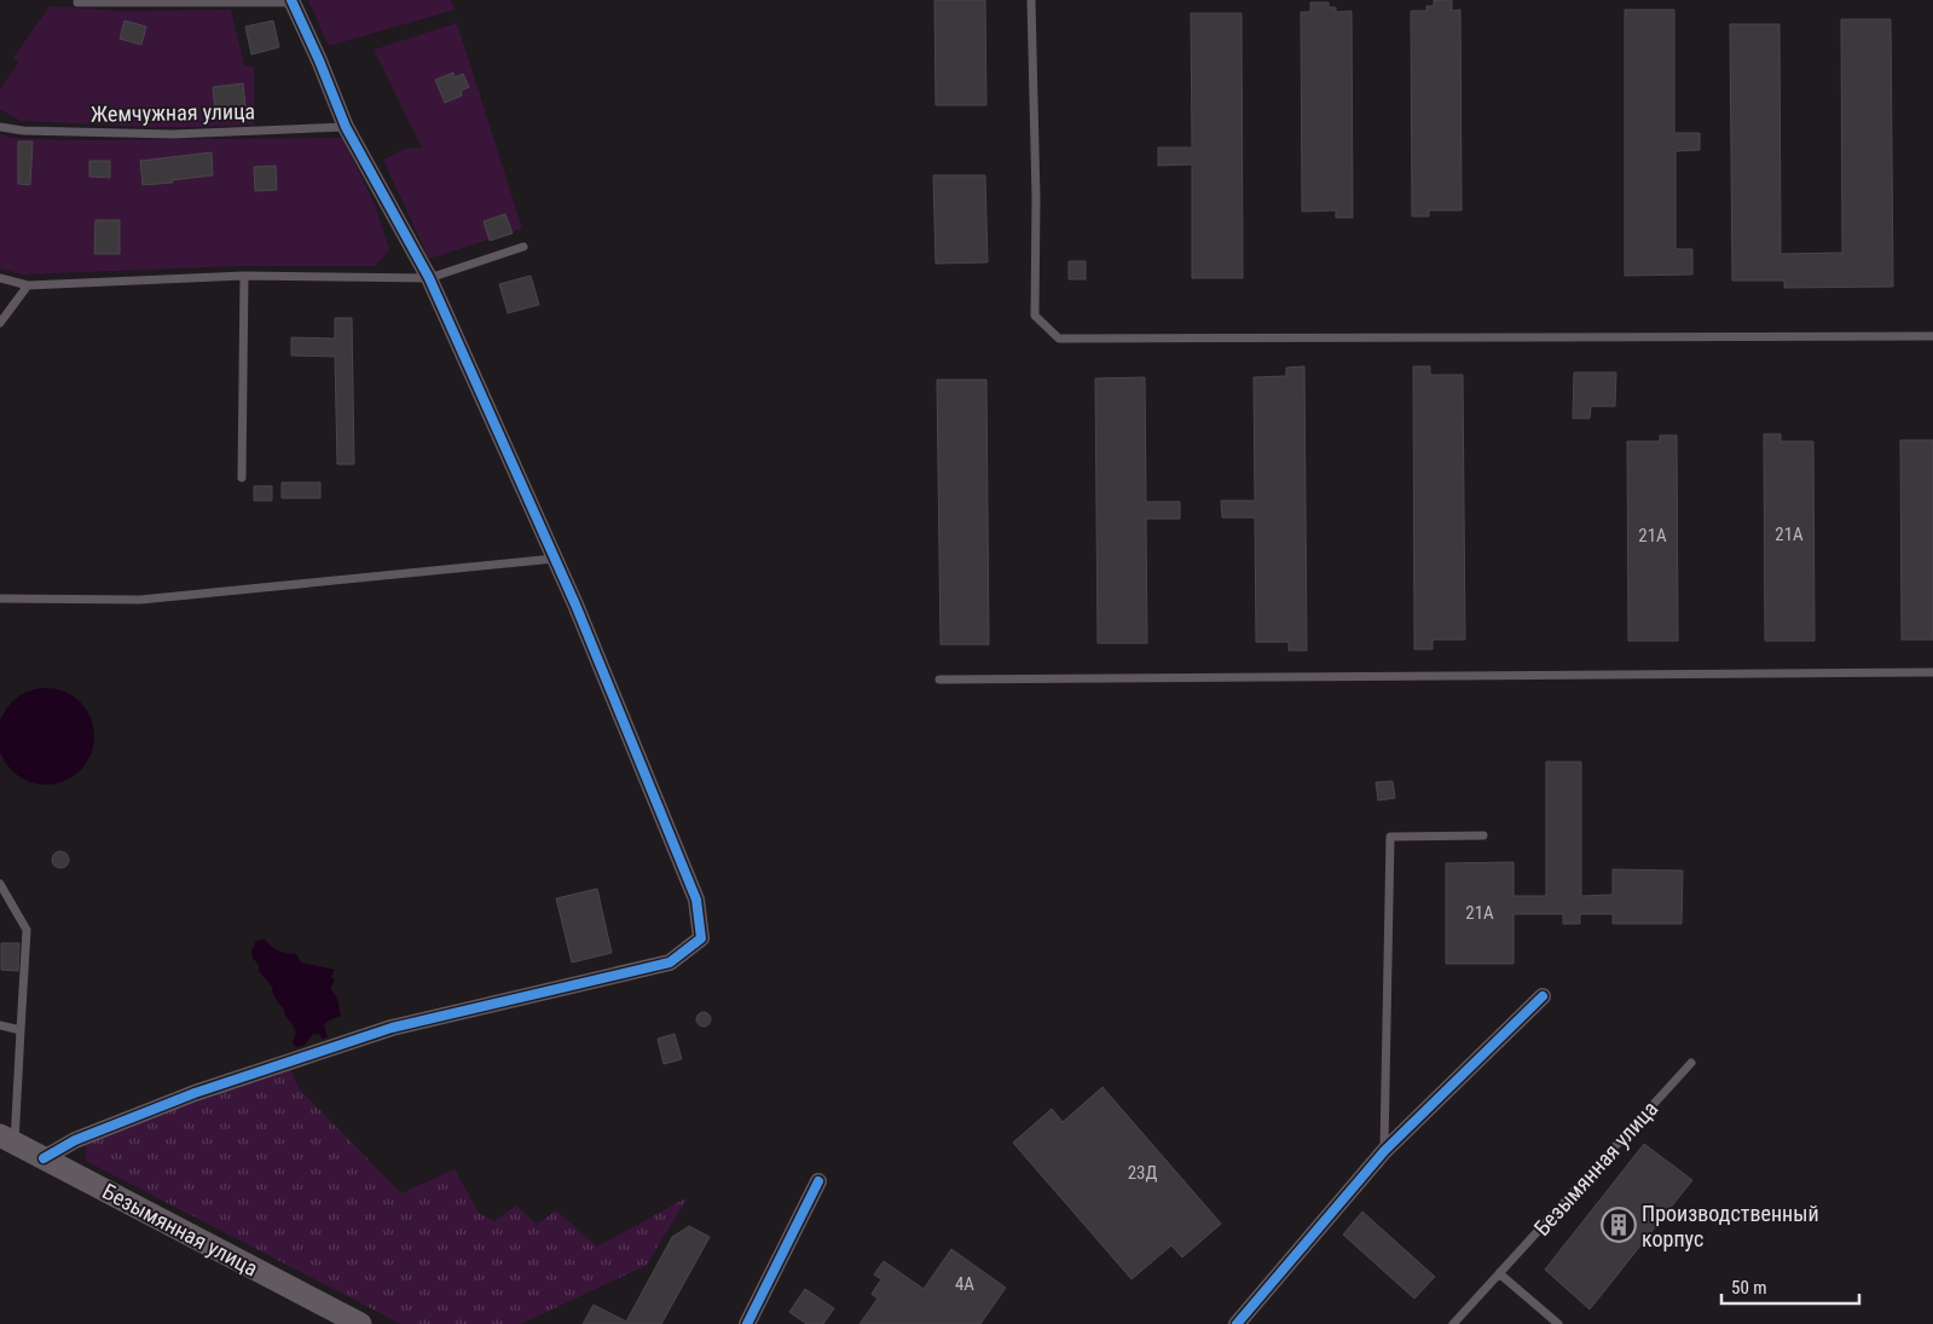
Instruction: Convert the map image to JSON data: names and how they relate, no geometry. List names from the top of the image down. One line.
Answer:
{"streets":{"main road":["Безымянная улица"],"lane":["Жемчужная улица"]},"places":{"building":["Производственный корпус"]},"house_numbers":["21А","21А","21А","23Д","4А"],"scale_bar":"50 m"}
